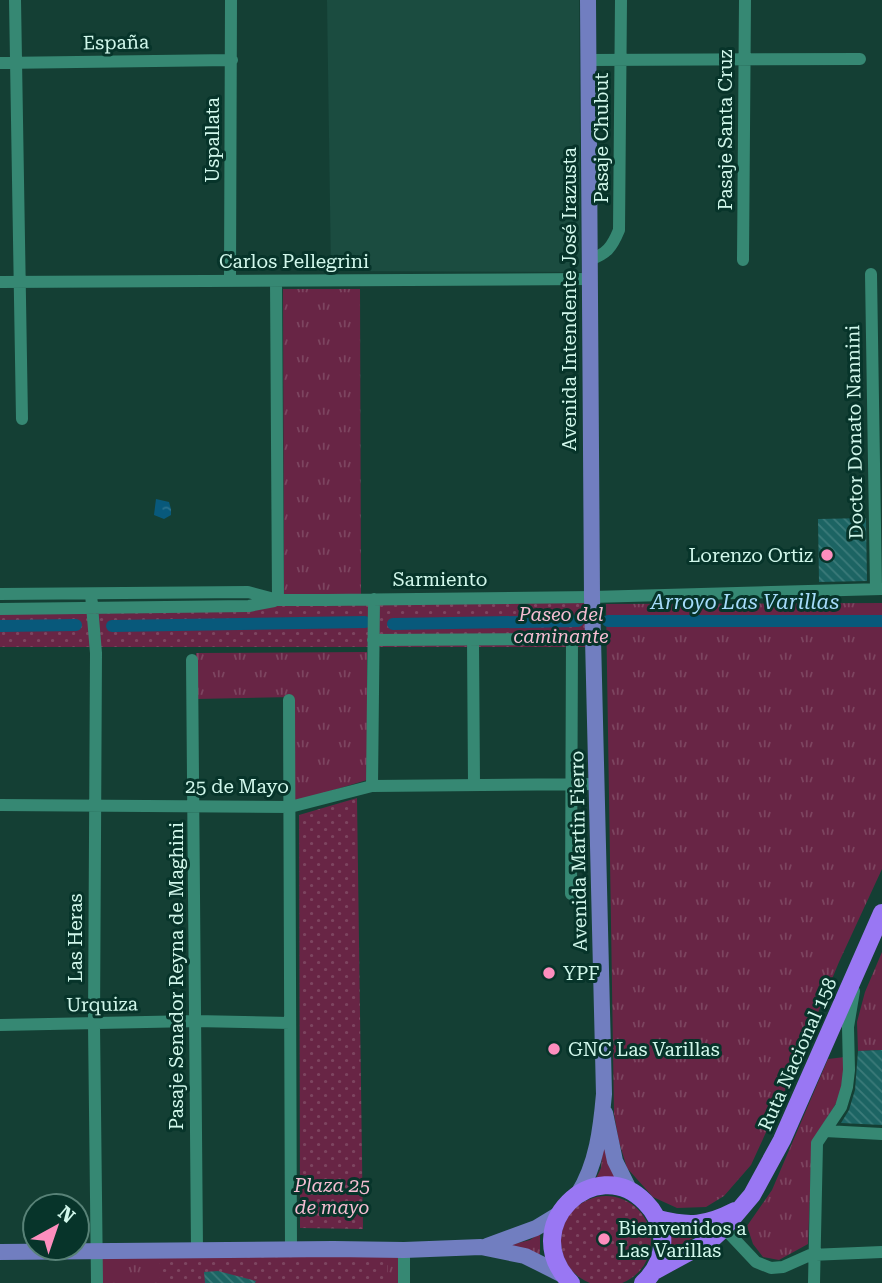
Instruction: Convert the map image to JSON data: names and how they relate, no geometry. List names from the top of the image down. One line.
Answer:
{"streets":{"highway":["Ruta Nacional 158"],"main road":["Avenida Intendente José Irazusta","Avenida Martin Fierro"],"street":["España","Pasaje Santa Cruz","Pasaje Chubut","Uspallata","Carlos Pellegrini","Doctor Donato Nannini","Sarmiento","25 de Mayo","Las Heras","Pasaje Senador Reyna de Maghini","Urquiza"]},"crossings":[["España","Uspallata"],["Pasaje Chubut","Avenida Intendente José Irazusta"],["Uspallata","Carlos Pellegrini"],["Carlos Pellegrini","Avenida Intendente José Irazusta"],["Avenida Intendente José Irazusta","Sarmiento"],["Avenida Intendente José Irazusta","Avenida Martin Fierro"],["Doctor Donato Nannini","Sarmiento"],["Sarmiento","Avenida Martin Fierro"],["Sarmiento","Las Heras"],["25 de Mayo","Avenida Martin Fierro"],["25 de Mayo","Las Heras"],["25 de Mayo","Pasaje Senador Reyna de Maghini"],["Las Heras","Urquiza"],["Pasaje Senador Reyna de Maghini","Urquiza"]],"water":["Arroyo Las Varillas"],"parks":["Paseo del caminante","Plaza 25 de mayo"],"places":["Lorenzo Ortiz","YPF","GNC Las Varillas","Bienvenidos a Las Varillas"],"north":"top right"}
